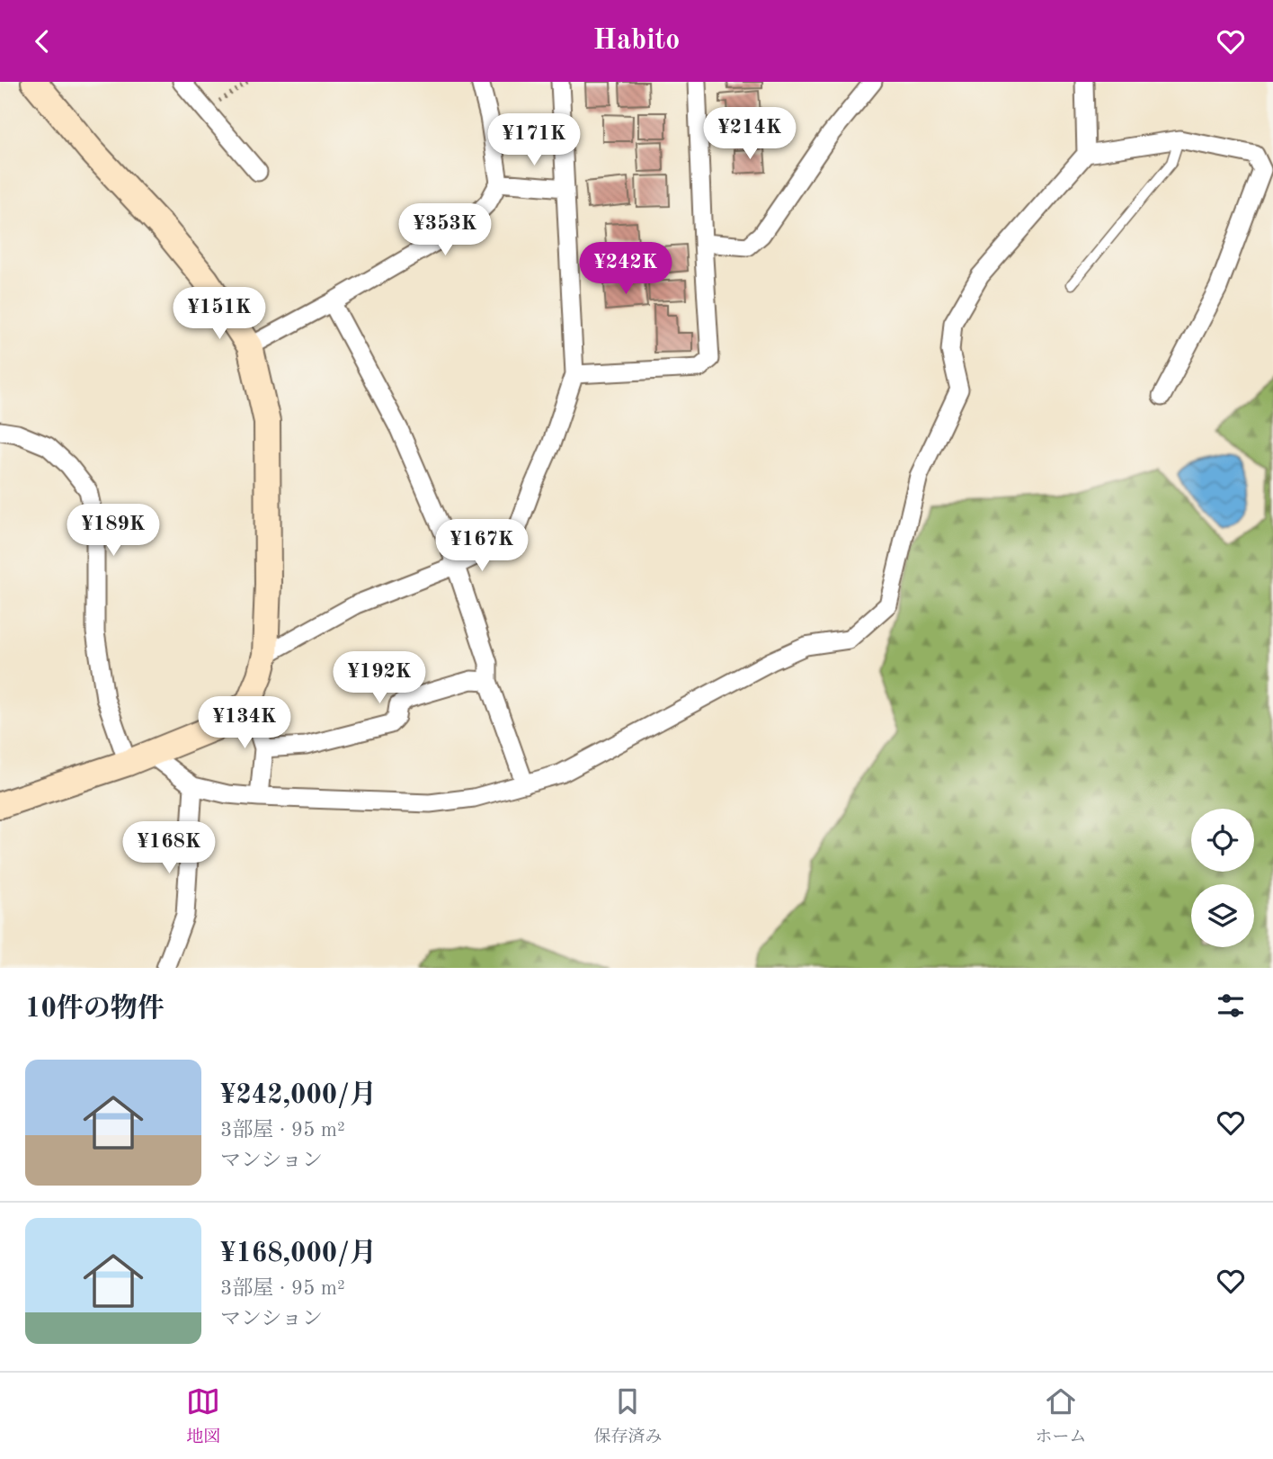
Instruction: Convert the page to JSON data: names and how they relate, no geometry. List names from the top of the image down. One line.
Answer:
{"page":{"header":"Habito","price":["¥214K","¥171K","¥353K","¥242K","¥151K","¥189K","¥167K","¥192K","¥134K","¥168K"],"heading":"10件の物件","list":[{"name":"¥242,000/月","note":"3部屋 · 95 m² · マンション"},{"name":"¥168,000/月","note":"3部屋 · 95 m² · マンション"}],"tabs":["地図","保存済み","ホーム"]}}
